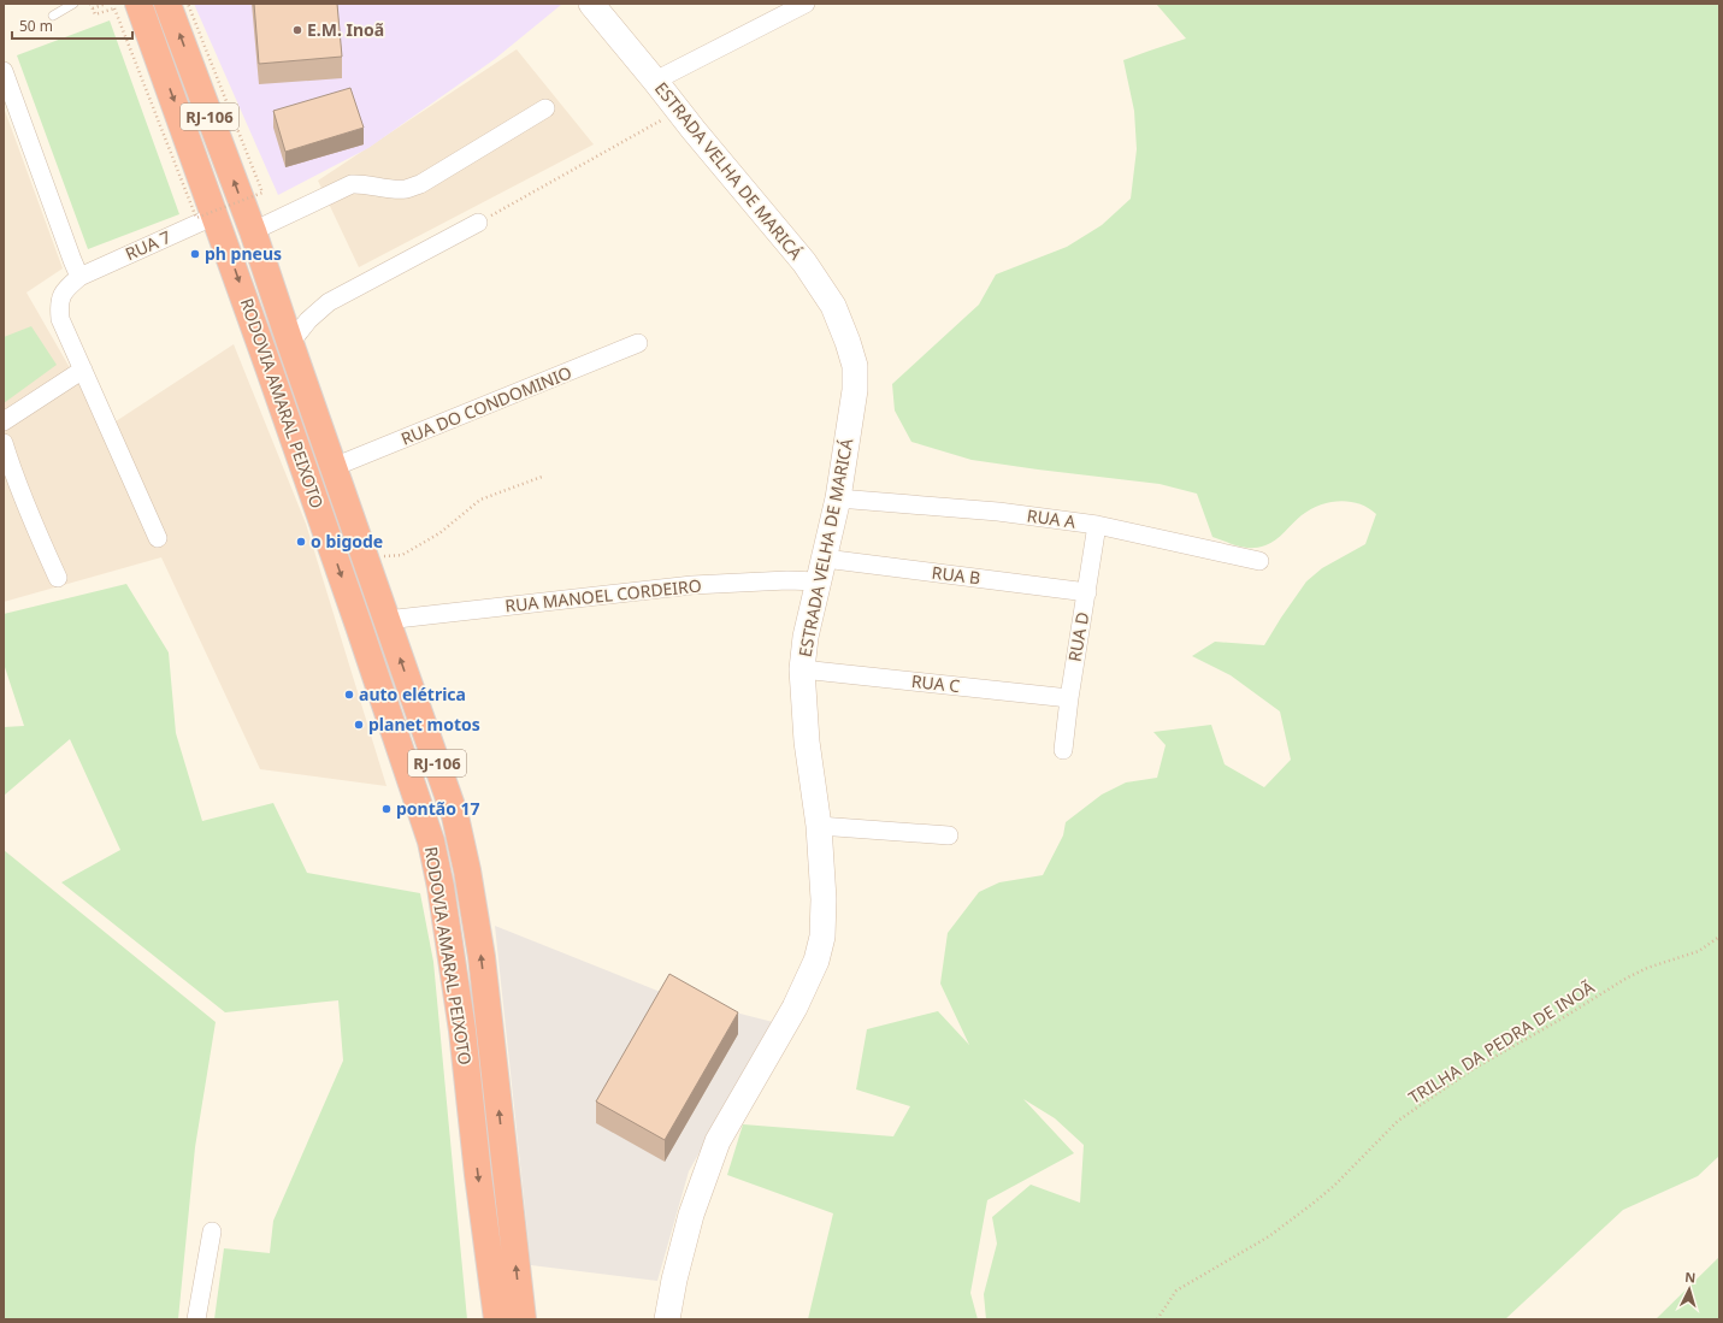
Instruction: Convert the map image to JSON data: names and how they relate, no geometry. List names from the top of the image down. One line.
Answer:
{"streets":{"highway":["RJ-106","RODOVIA AMARAL PEIXOTO"],"street":["ESTRADA VELHA DE MARICÁ","RUA 7","RUA DO CONDOMINIO","RUA A","RUA B","RUA MANOEL CORDEIRO","RUA D","RUA C"],"path":["TRILHA DA PEDRA DE INOÃ"]},"crossings":[["ESTRADA VELHA DE MARICÁ","RUA A"],["ESTRADA VELHA DE MARICÁ","RUA B"],["ESTRADA VELHA DE MARICÁ","RUA MANOEL CORDEIRO"],["ESTRADA VELHA DE MARICÁ","RUA C"],["RUA 7","RODOVIA AMARAL PEIXOTO"],["RODOVIA AMARAL PEIXOTO","RUA DO CONDOMINIO"],["RODOVIA AMARAL PEIXOTO","RUA MANOEL CORDEIRO"],["RUA A","RUA D"],["RUA B","RUA MANOEL CORDEIRO"],["RUA B","RUA D"],["RUA D","RUA C"]],"places":["E.M. Inoã","ph pneus","o bigode","auto elétrica","planet motos","pontão 17"],"scale_bar":"50 m","north":"top"}
